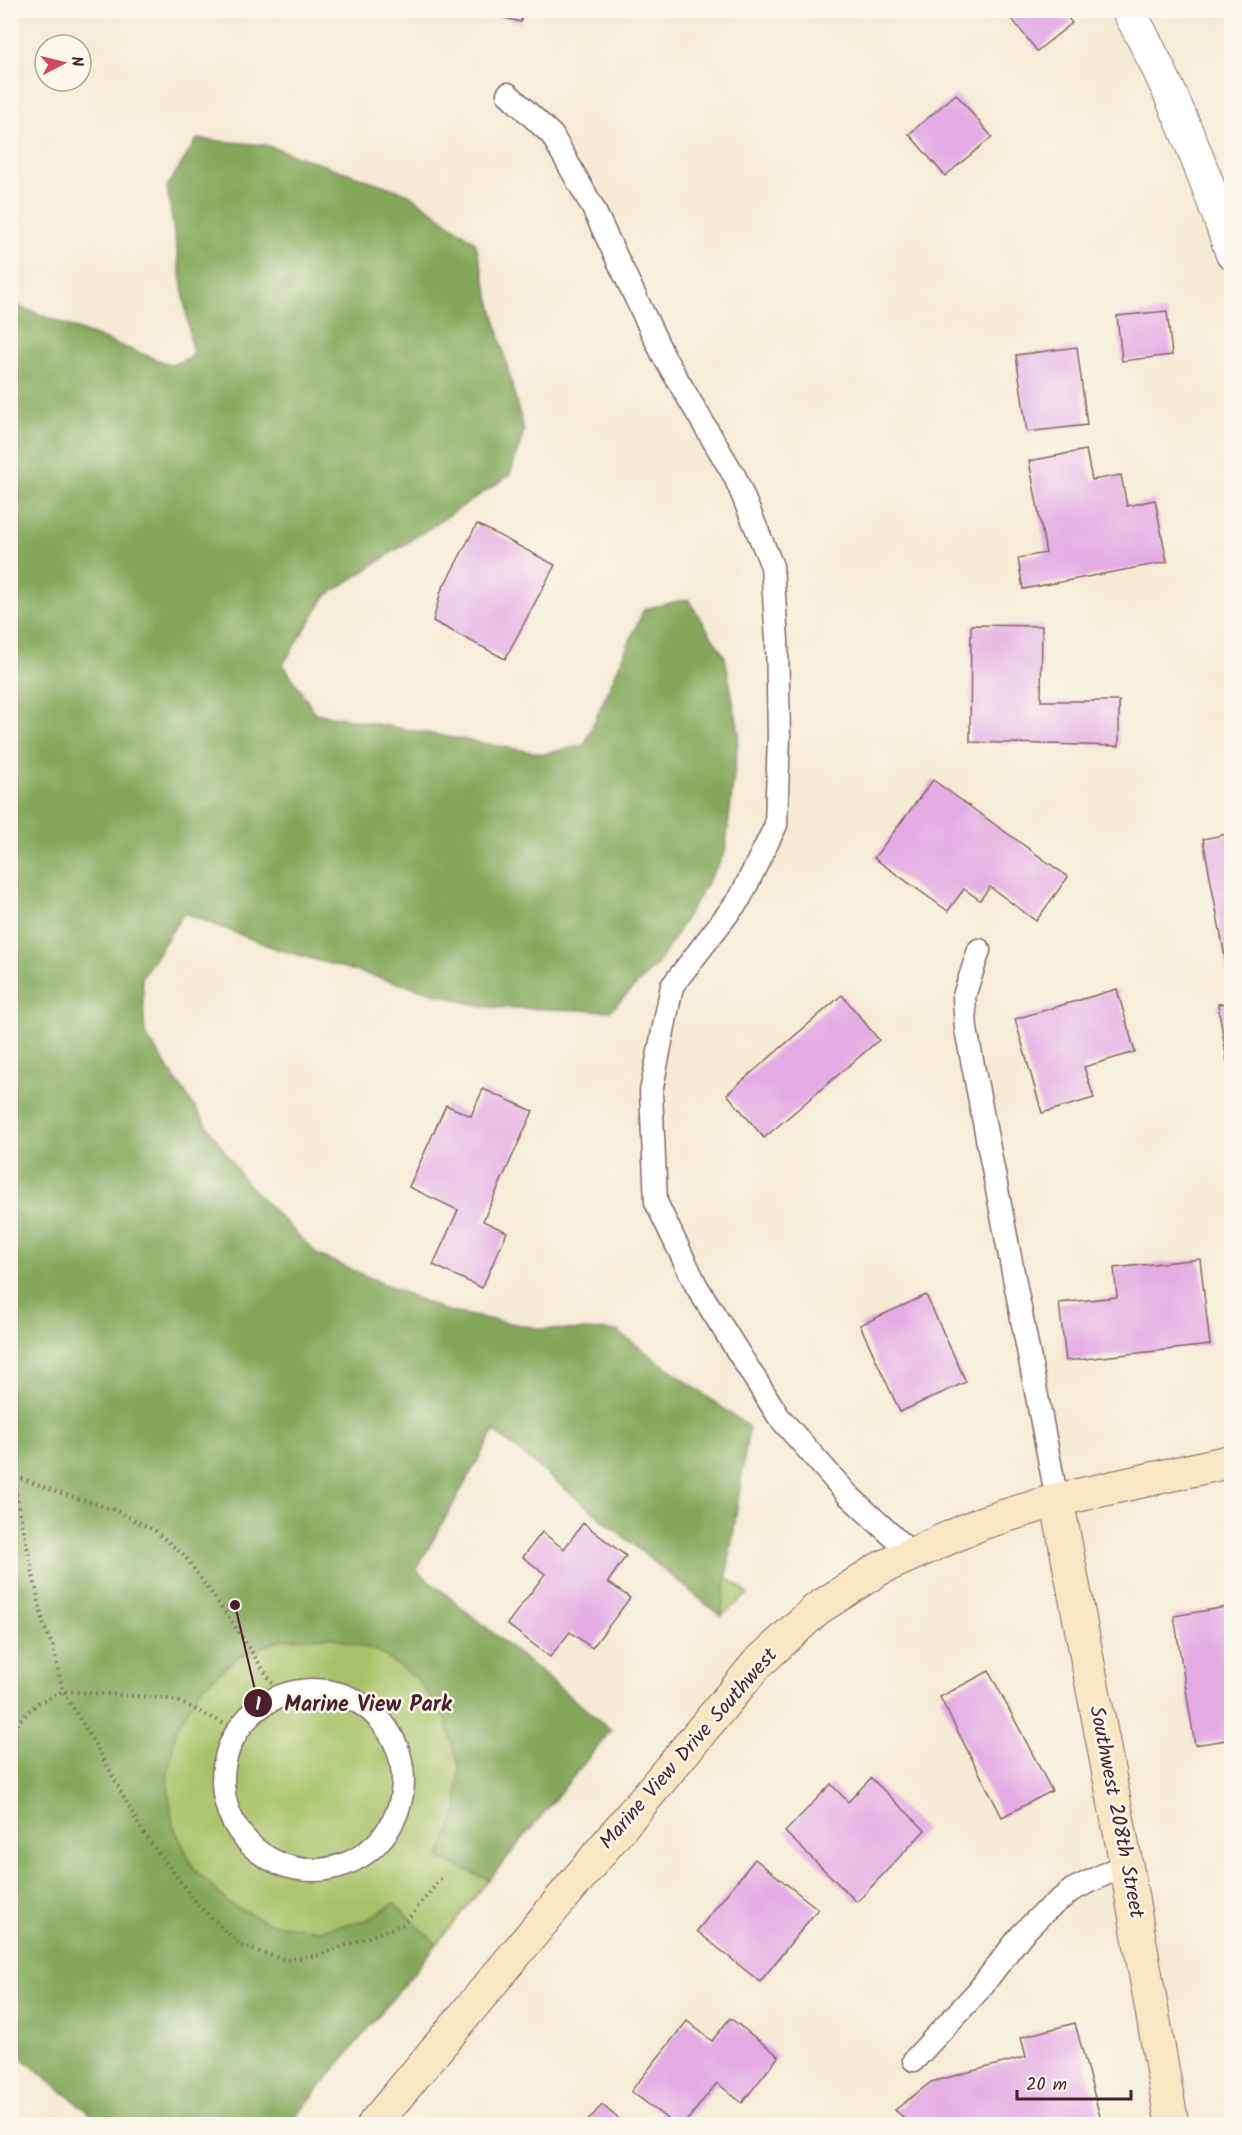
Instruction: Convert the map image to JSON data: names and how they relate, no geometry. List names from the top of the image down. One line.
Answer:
{"streets":{"street":["Marine View Drive Southwest","Southwest 208th Street"]},"crossings":[["Marine View Drive Southwest","Southwest 208th Street"]],"places":["Marine View Park"],"scale_bar":"20 m","north":"right"}
